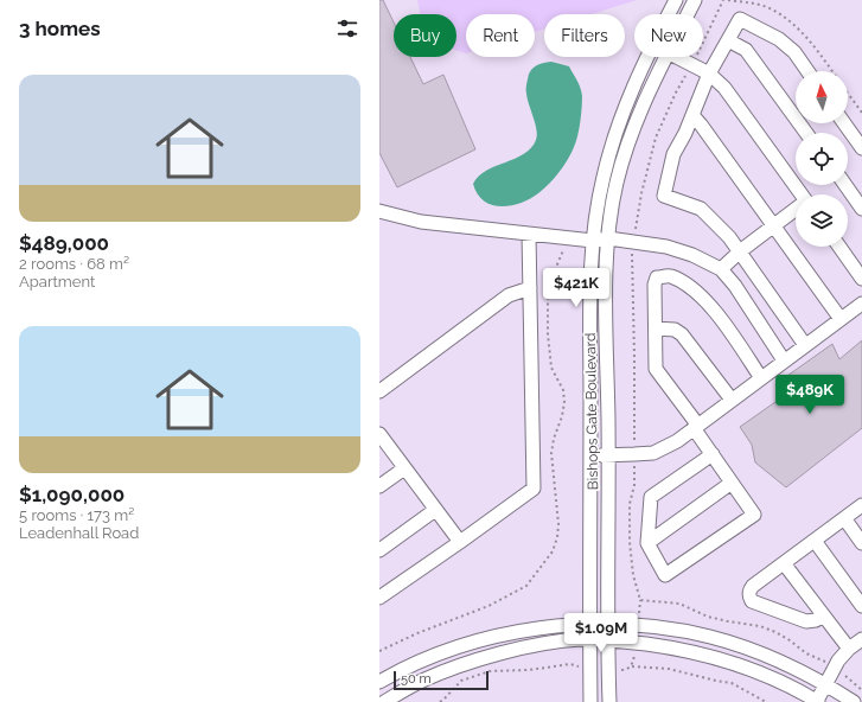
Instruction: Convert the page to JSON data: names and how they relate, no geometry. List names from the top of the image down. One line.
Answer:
{"streets":{"street":["Bishops Gate Boulevard"]},"scale_bar":"50 m","north":"top","page":{"heading":"3 homes","chip":["Buy","Rent","Filters","New"],"list":[{"name":"$489,000","note":"2 rooms · 68 m² · Apartment"},{"name":"$1,090,000","note":"5 rooms · 173 m² · Leadenhall Road"}],"price":["$421K","$489K","$1.09M"],"scale":"50 m"}}
